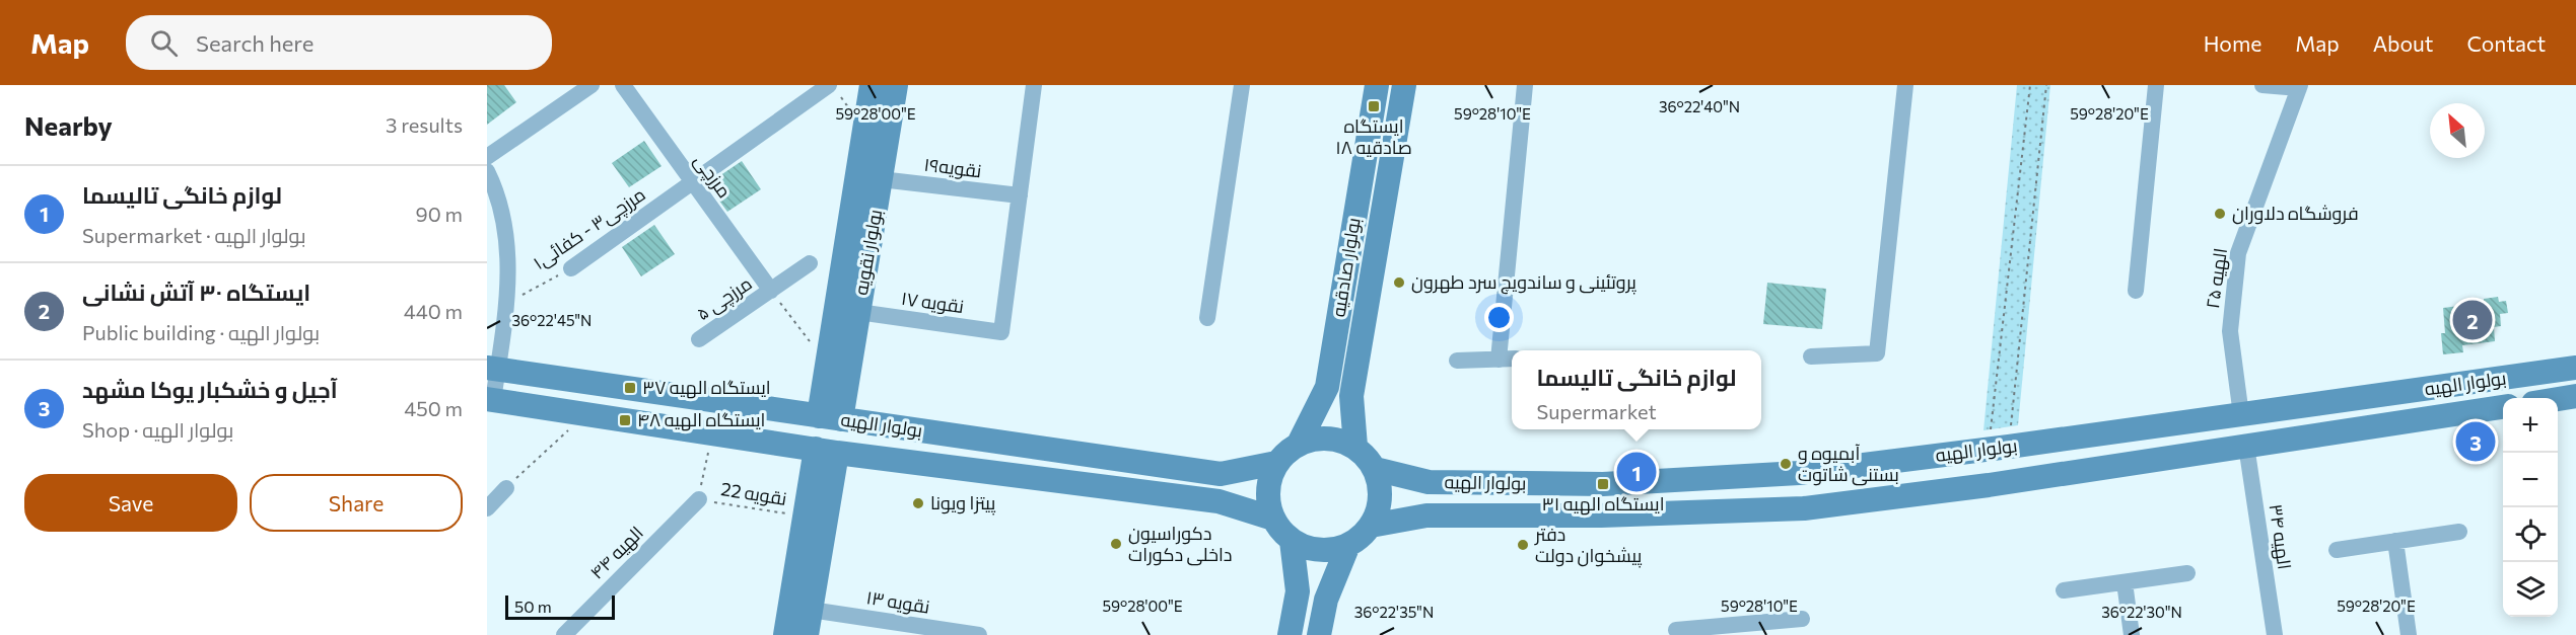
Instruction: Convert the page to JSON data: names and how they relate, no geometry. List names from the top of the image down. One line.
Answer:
{"streets":{"main road":["بولوار نقویه","بولوار صادقیه","بولوار الهیه"],"street":["نقویه۱۹","مرزچی","مرزچی۳ - کفائی۱","الهیه ۲۵","مرزچی ۵","نقویه ۱۷","الهیه ۳۴","الهیه ۴۴","نقویه ۱۳"],"path":["نقویه 22"]},"crossings":[["نقویه۱۹","بولوار نقویه"],["نقویه۱۹","نقویه ۱۷"],["مرزچی","مرزچی۳ - کفائی۱"],["مرزچی","مرزچی ۵"],["بولوار نقویه","نقویه ۱۷"],["بولوار نقویه","بولوار الهیه"],["بولوار صادقیه","بولوار الهیه"],["الهیه ۲۵","بولوار الهیه"],["بولوار الهیه","الهیه ۳۴"],["نقویه 22","الهیه ۴۴"]],"places":{"transit":["ایستگاه صادقیه ۱۸","ایستگاه الهیه ۳۷","ایستگاه الهیه ۴۸","ایستگاه الهیه ۳۱"],"other":["فروشگاه دلاوران","پروتئینی و ساندویچ سرد طهرون","آبمیوه و بستنی شاتوت","پیتزا ویونا","دکوراسیون داخلی دکورات","دفتر پیشخوان دولت"]},"scale_bar":"50 m","north":"top left","page":{"header":"Map","search":"Search here","nav":["Home","Map","About","Contact"],"heading":["Nearby","3 results"],"list":[{"mark":"1","name":"لوازم خانگی تالیسما","note":"Supermarket · بولوار الهیه","value":"90 m"},{"mark":"2","name":"ایستگاه ۳۰ آتش نشانی","note":"Public building · بولوار الهیه","value":"440 m"},{"mark":"3","name":"آجیل و خشکبار یوکا مشهد","note":"Shop · بولوار الهیه","value":"450 m"}],"pins":["2","3","1"],"popup":["لوازم خانگی تالیسما","Supermarket"],"map_buttons":["+","−"],"buttons":["Save","Share"],"scale":"50 m"},"coordinates":["36°22'40\"N","59°28'00\"E","59°28'10\"E","59°28'20\"E","36°22'45\"N","36°22'35\"N","36°22'30\"N"]}
